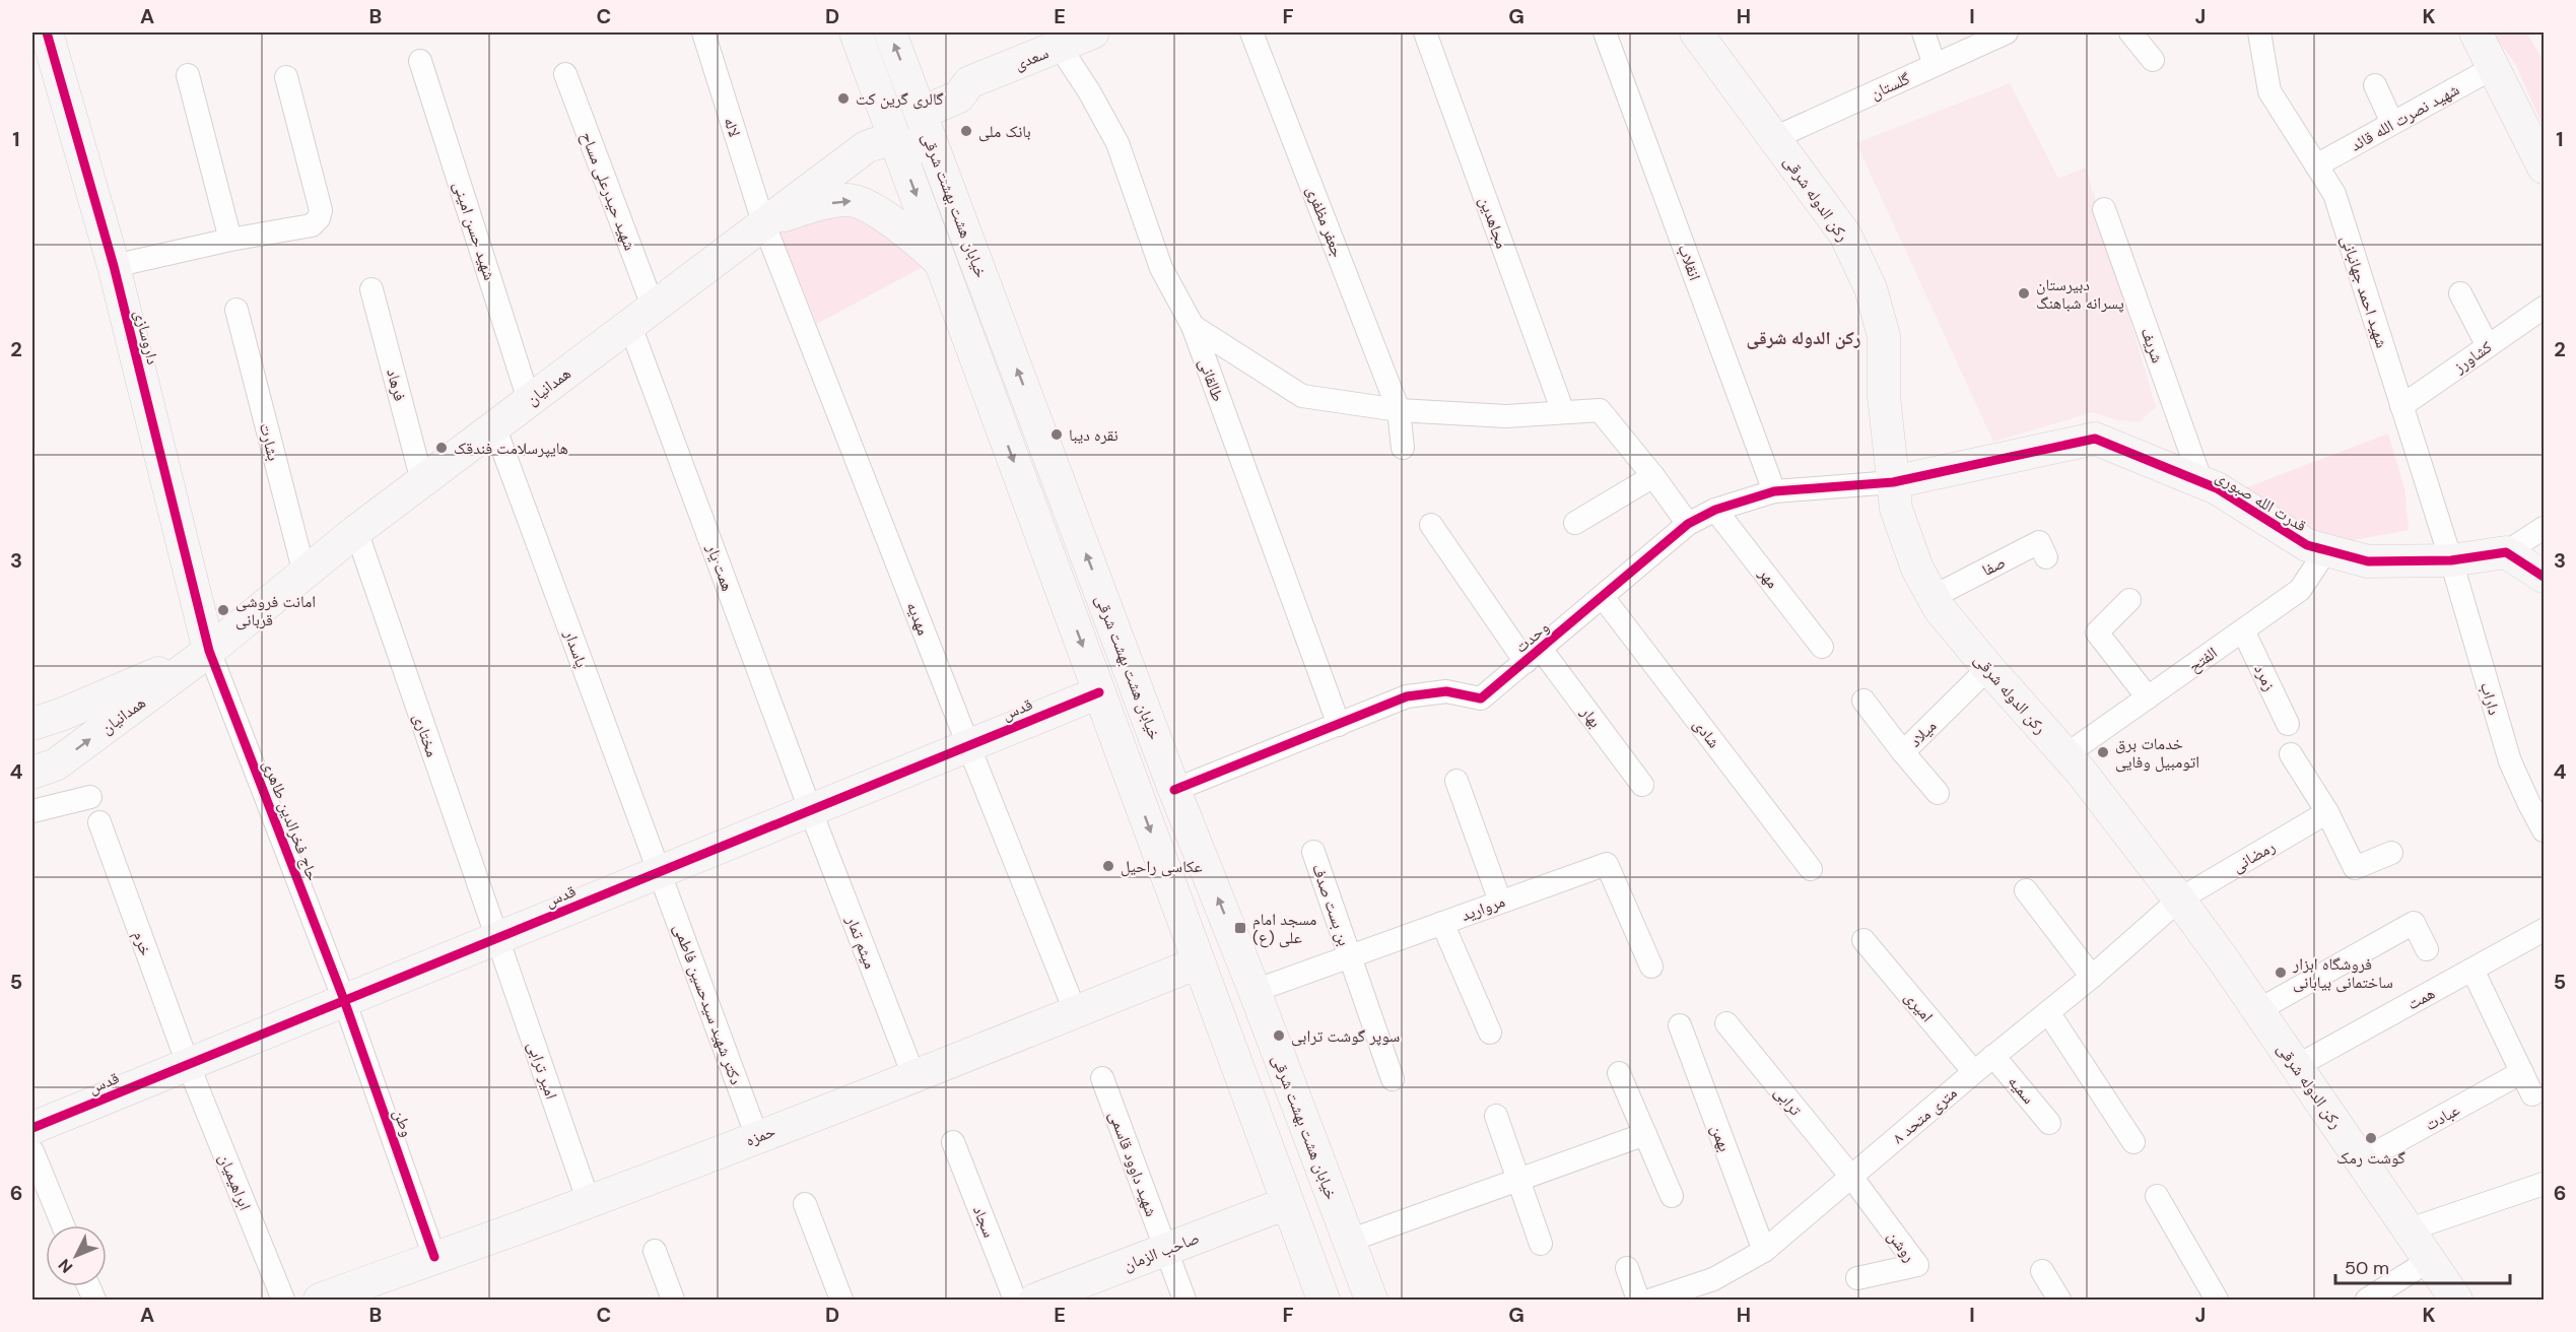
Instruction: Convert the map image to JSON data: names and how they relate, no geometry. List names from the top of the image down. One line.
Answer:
{"streets":{"main road":["سعدی","رکن الدوله شرقی","خیابان هشت بهشت شرقی","داروسازی","همدانیان","قدرت الله صبوری","قدس","حمزه","صاحب الزمان"],"street":["گلستان","شهید نصرت الله قائد","لاله","شهید حیدرعلی مساح","جعفر مظفری","مجاهدین","شهید حسن امینی","انقلاب","شهید احمد جهانبانی","شریف","کشاورز","طالقانی","فرهاد","بشارت","صفا","همت یار","مهر","مهدیه","وحدت","پاسدار","الفتح","زمرد","داراب","بهار","شادی","میلاد","مختاری","حاج فخرالدین طاهری","رمضانی","بن بست صدف","مروارید","میثم تمار","خرم","همت","دکتر شهید سیدحسین فاطمی","امیری","امیر ترابی","سمیه","ترابی","۸ متری متحد","عبادت","وطن","بهمن","شهید داوود قاسمی","ابراهیمیان","سجاد","روشن"]},"crossings":[["سعدی","خیابان هشت بهشت شرقی"],["سعدی","طالقانی"],["گلستان","رکن الدوله شرقی"],["شهید نصرت الله قائد","شهید احمد جهانبانی"],["لاله","همدانیان"],["لاله","مهدیه"],["شهید حیدرعلی مساح","همدانیان"],["شهید حیدرعلی مساح","همت یار"],["رکن الدوله شرقی","قدرت الله صبوری"],["رکن الدوله شرقی","صفا"],["رکن الدوله شرقی","وحدت"],["رکن الدوله شرقی","الفتح"],["رکن الدوله شرقی","میلاد"],["رکن الدوله شرقی","رمضانی"],["رکن الدوله شرقی","همت"],["رکن الدوله شرقی","۸ متری متحد"],["رکن الدوله شرقی","عبادت"],["خیابان هشت بهشت شرقی","همدانیان"],["خیابان هشت بهشت شرقی","وحدت"],["خیابان هشت بهشت شرقی","قدس"],["خیابان هشت بهشت شرقی","مروارید"],["خیابان هشت بهشت شرقی","حمزه"],["خیابان هشت بهشت شرقی","صاحب الزمان"],["شهید حسن امینی","همدانیان"],["انقلاب","وحدت"],["شهید احمد جهانبانی","کشاورز"],["شهید احمد جهانبانی","قدرت الله صبوری"],["شهید احمد جهانبانی","داراب"],["داروسازی","همدانیان"],["داروسازی","حاج فخرالدین طاهری"],["شریف","قدرت الله صبوری"],["طالقانی","وحدت"],["فرهاد","همدانیان"],["همدانیان","بشارت"],["همدانیان","همت یار"],["همدانیان","مهدیه"],["همدانیان","پاسدار"],["همدانیان","مختاری"],["همدانیان","حاج فخرالدین طاهری"],["قدرت الله صبوری","وحدت"],["قدرت الله صبوری","الفتح"],["قدرت الله صبوری","داراب"],["همت یار","قدس"],["همت یار","میثم تمار"],["مهر","وحدت"],["مهدیه","قدس"],["مهدیه","حمزه"],["وحدت","بهار"],["وحدت","شادی"],["پاسدار","قدس"],["پاسدار","دکتر شهید سیدحسین فاطمی"],["الفتح","زمرد"],["قدس","مختاری"],["قدس","حاج فخرالدین طاهری"],["قدس","میثم تمار"],["قدس","خرم"],["قدس","دکتر شهید سیدحسین فاطمی"],["قدس","امیر ترابی"],["قدس","وطن"],["قدس","ابراهیمیان"],["مختاری","امیر ترابی"],["حاج فخرالدین طاهری","وطن"],["رمضانی","۸ متری متحد"],["بن بست صدف","مروارید"],["میثم تمار","حمزه"],["خرم","ابراهیمیان"],["دکتر شهید سیدحسین فاطمی","حمزه"],["امیری","۸ متری متحد"],["امیر ترابی","حمزه"],["سمیه","۸ متری متحد"],["ترابی","۸ متری متحد"],["ترابی","روشن"],["۸ متری متحد","بهمن"],["۸ متری متحد","روشن"],["وطن","حمزه"],["شهید داوود قاسمی","صاحب الزمان"]],"districts":["رکن الدوله شرقی"],"places":{"other":["گالری گرین کت","بانک ملی","دبیرستان پسرانه شباهنگ","نقره دیبا","هایپرسلامت فندقک","امانت فروشی قربانی","خدمات برق اتومبیل وفایی","عکاسی راحیل","فروشگاه ابزار ساختمانی بیابانی","سوپر گوشت ترابی","گوشت رمک"],"transit":["مسجد امام علی (ع)"]},"scale_bar":"50 m","north":"bottom left","grid":{"columns":["A","B","C","D","E","F","G","H","I","J","K"],"rows":["1","2","3","4","5","6"]}}
